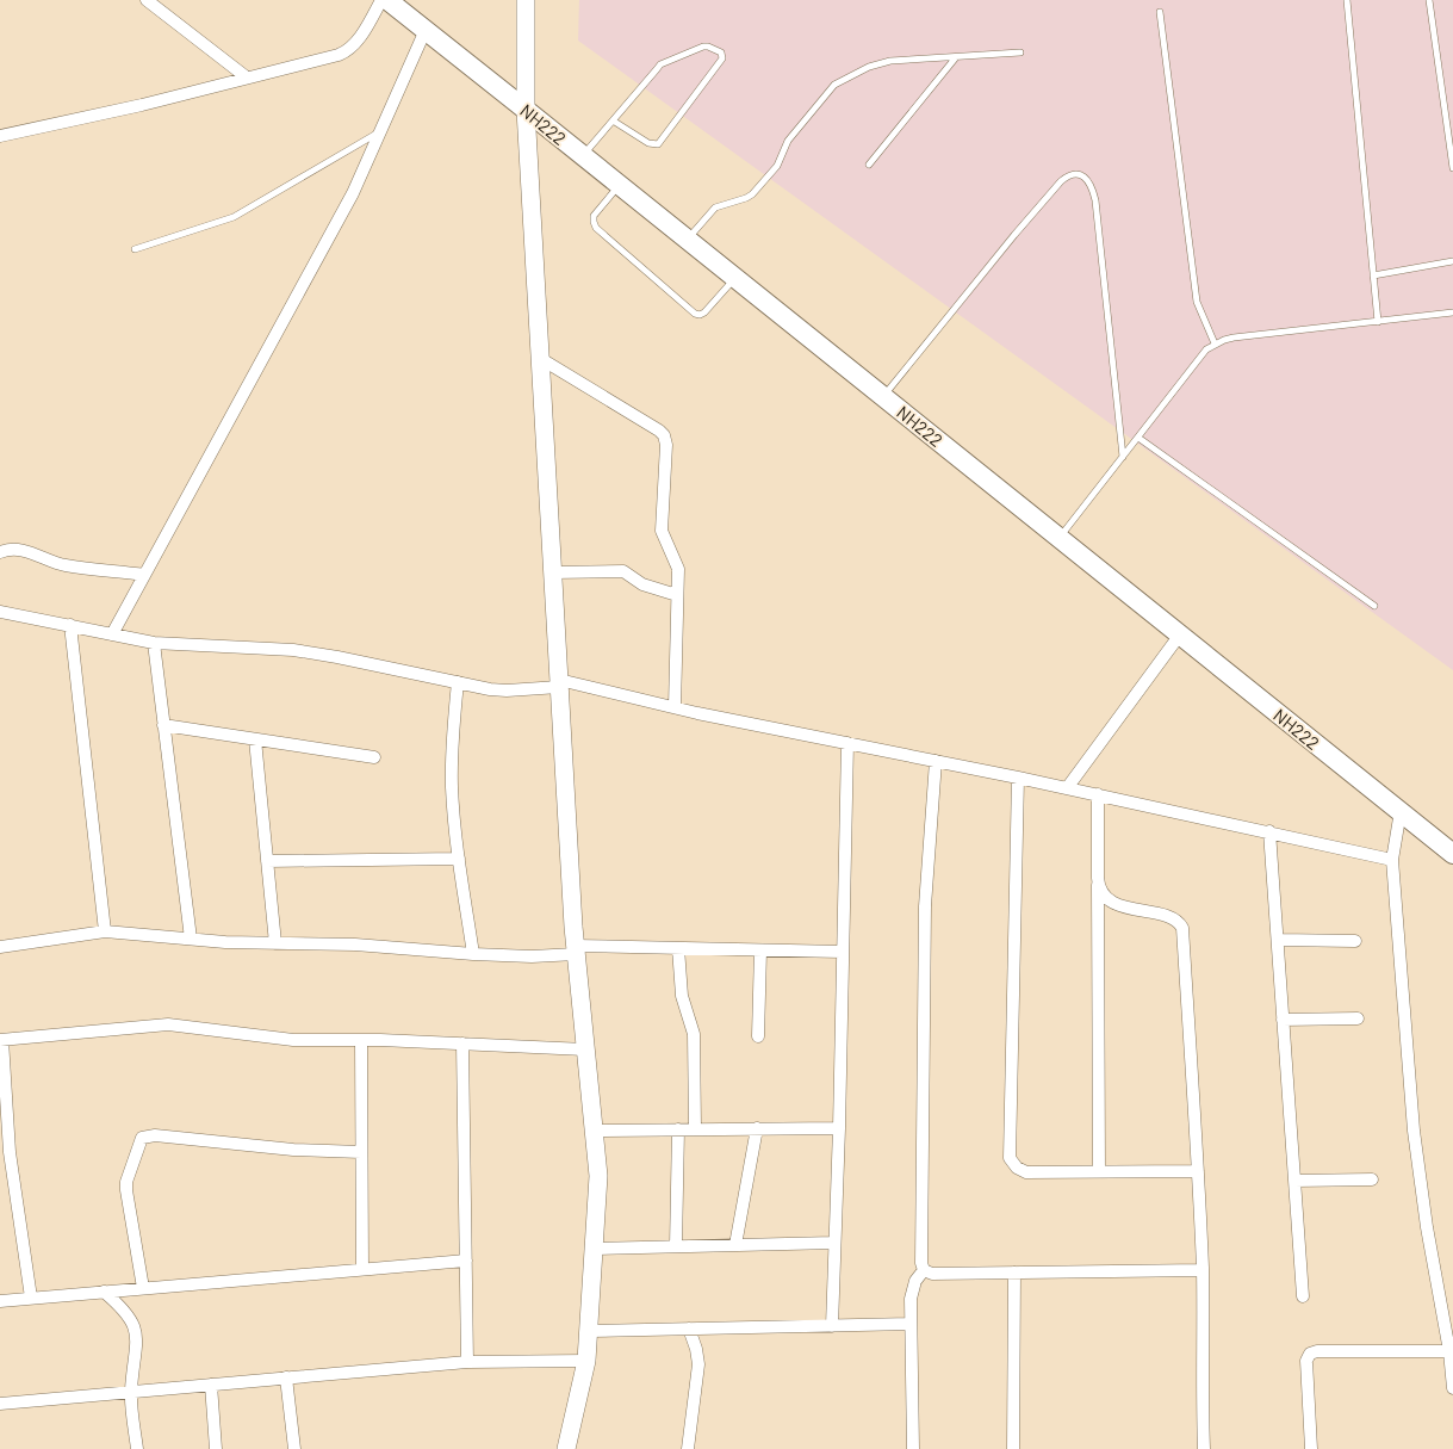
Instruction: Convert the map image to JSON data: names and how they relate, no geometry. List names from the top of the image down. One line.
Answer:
{"streets":{"main road":["NH222"]}}
